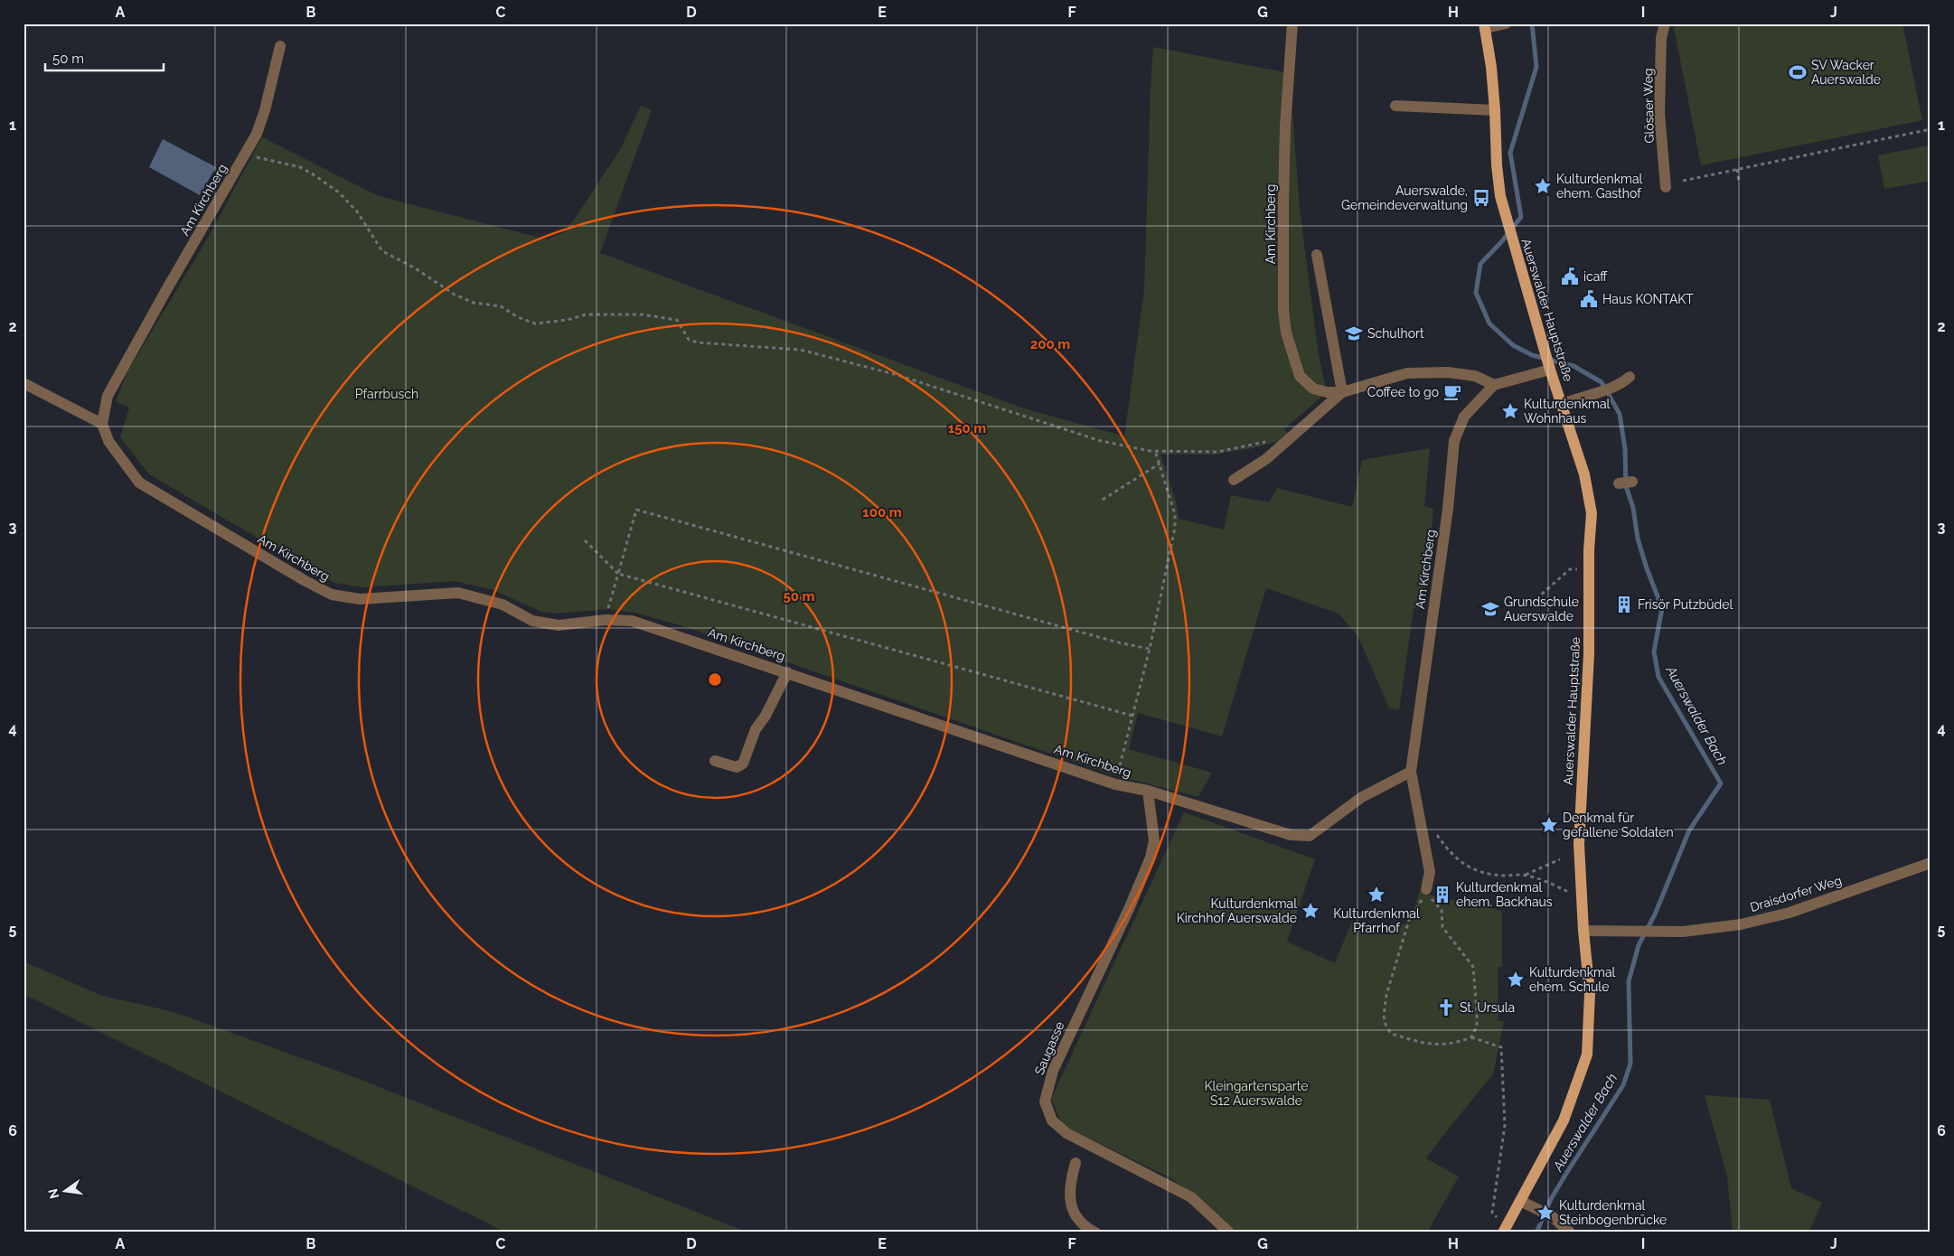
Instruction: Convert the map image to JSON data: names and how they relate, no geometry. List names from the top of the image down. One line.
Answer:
{"streets":{"main road":["Auerswalder Hauptstraße"],"street":["Glösaer Weg","Am Kirchberg","Draisdorfer Weg","Saugasse"]},"crossings":[["Am Kirchberg","Saugasse"],["Auerswalder Hauptstraße","Draisdorfer Weg"]],"water":["Auerswalder Bach"],"parks":["Pfarrbusch","Kleingartensparte S12 Auerswalde"],"places":{"sports":["SV Wacker Auerswalde"],"place":["Kulturdenkmal ehem. Gasthof","Kulturdenkmal Wohnhaus","Denkmal für gefallene Soldaten","Kulturdenkmal Pfarrhof","Kulturdenkmal Kirchhof Auerswalde","Kulturdenkmal ehem. Schule","Kulturdenkmal Steinbogenbrücke"],"bus stop":["Auerswalde, Gemeindeverwaltung"],"public building":["icaff","Haus KONTAKT"],"school or university":["Schulhort","Grundschule Auerswalde"],"cafe":["Coffee to go"],"building":["Frisör Putzbüdel","Kulturdenkmal ehem. Backhaus"],"church":["St. Ursula"]},"scale_bar":"50 m","north":"left","grid":{"columns":["A","B","C","D","E","F","G","H","I","J"],"rows":["1","2","3","4","5","6"]},"rings":["200 m","150 m","100 m","50 m"]}
